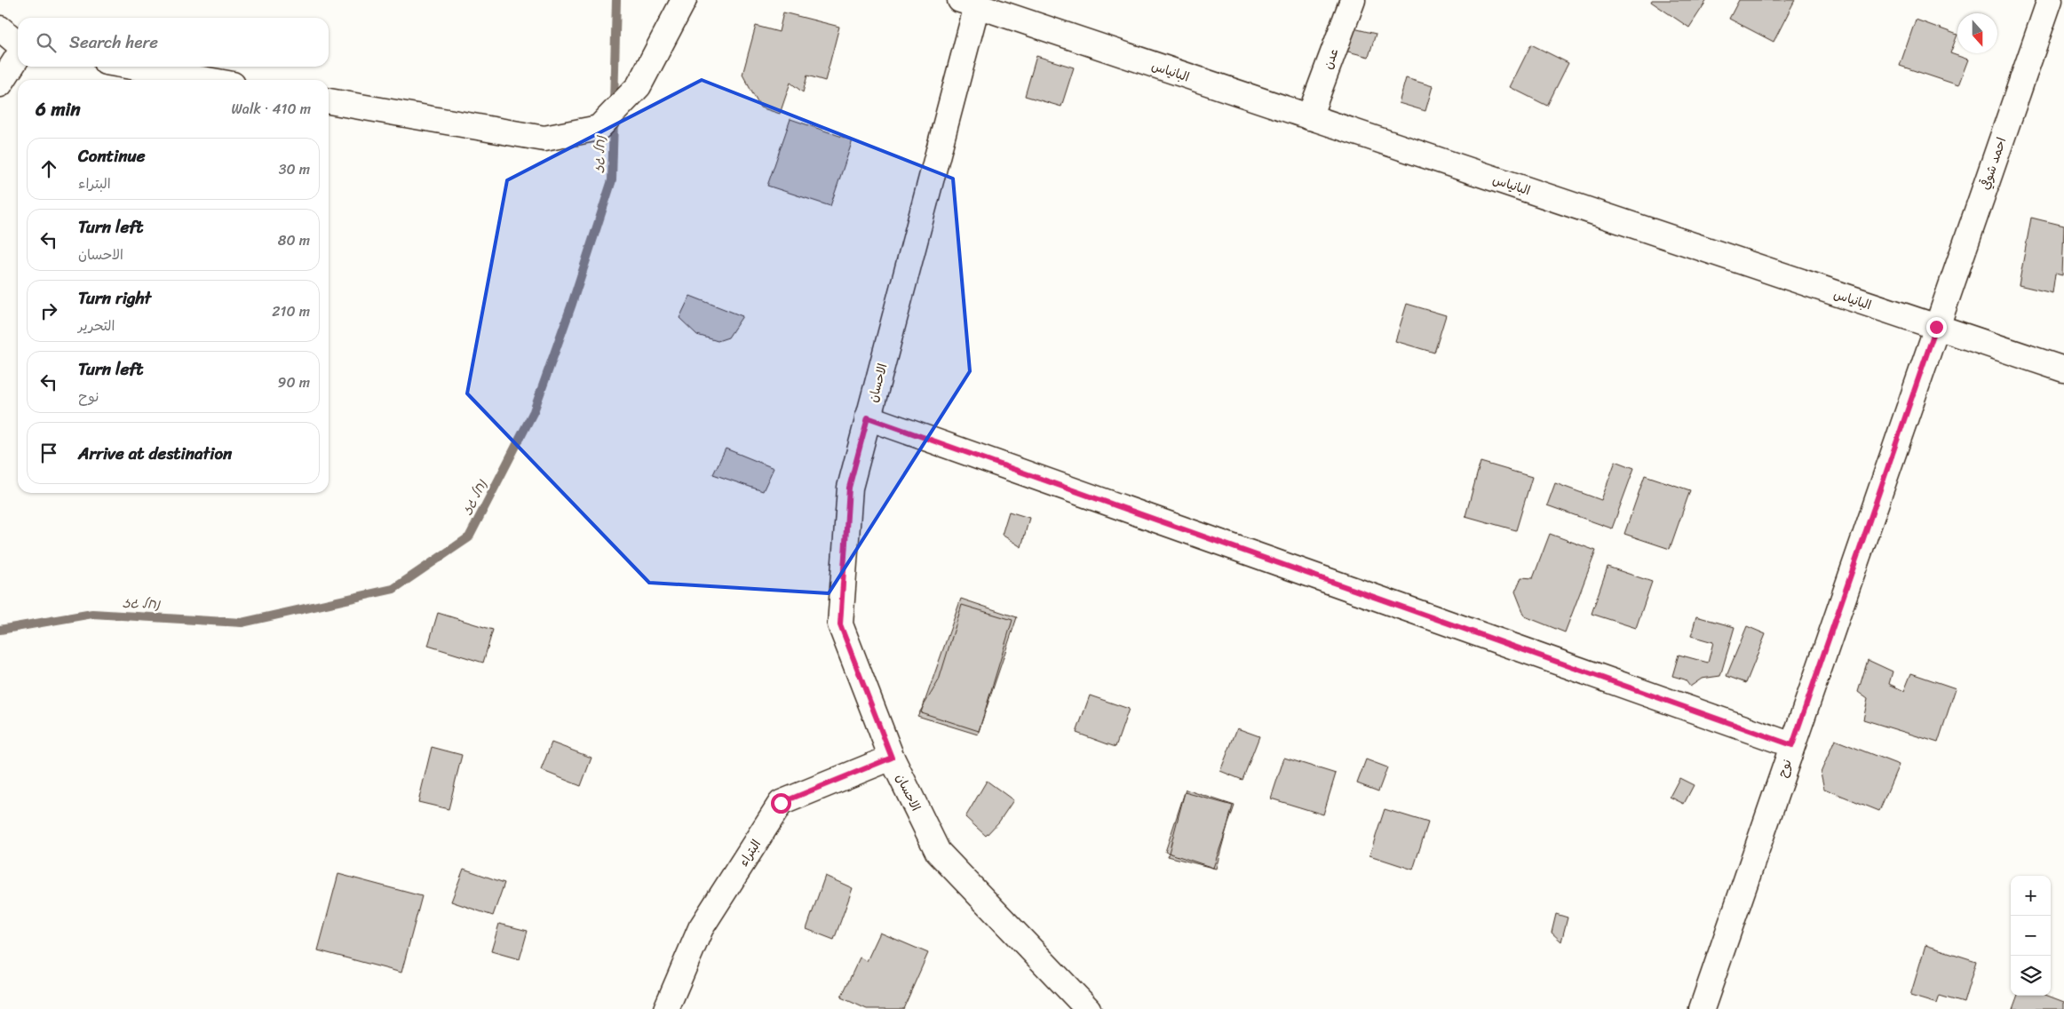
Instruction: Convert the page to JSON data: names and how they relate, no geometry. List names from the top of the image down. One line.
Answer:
{"streets":{"street":["عدن","البانياس","احمد شوقي","الاحسان","نوح","البتراء"]},"crossings":[["عدن","البانياس"],["البانياس","احمد شوقي"],["البانياس","الاحسان"],["البانياس","نوح"],["احمد شوقي","نوح"],["الاحسان","البتراء"]],"water":["נחל גז"],"north":"bottom","page":{"search":"Search here","heading":["6 min","Walk · 410 m"],"list":[["Continue","البتراء","30 m"],["Turn left","الاحسان","80 m"],["Turn right","التحرير","210 m"],["Turn left","نوح","90 m"],"Arrive at destination"],"map_buttons":["+","−"]}}
